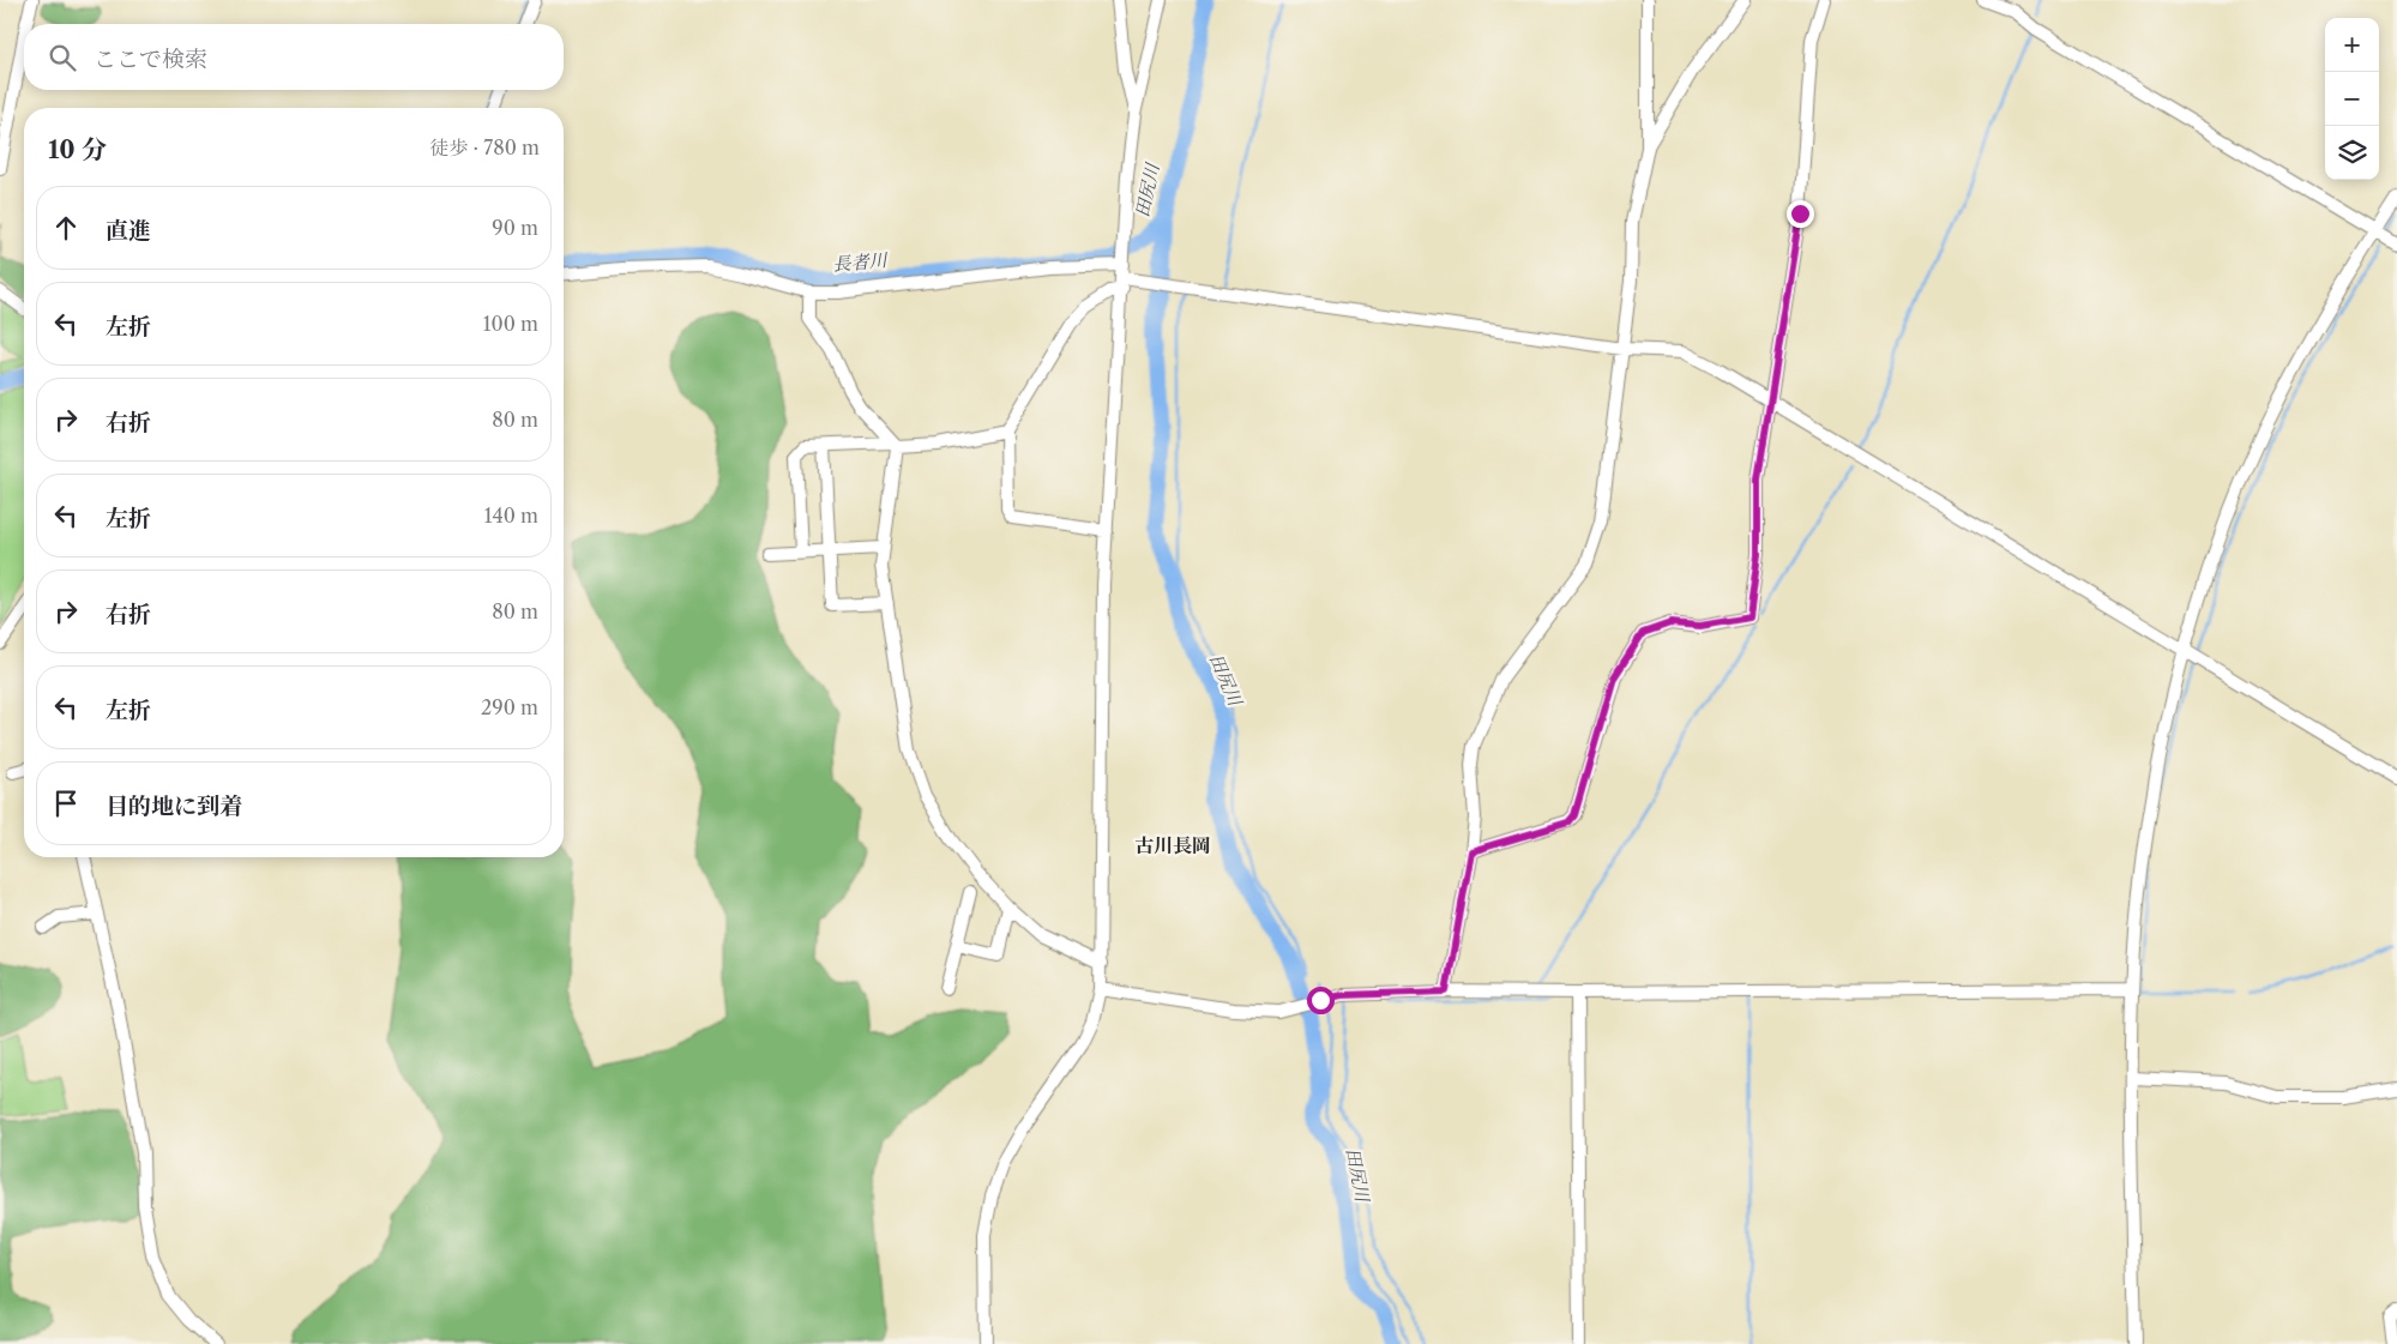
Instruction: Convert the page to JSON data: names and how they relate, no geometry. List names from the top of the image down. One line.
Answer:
{"districts":["古川長岡"],"water":["田尻川","長者川"],"page":{"map_buttons":["+","−"],"search":"ここで検索","heading":["10 分","徒歩 · 780 m"],"list":[["直進","90 m"],["左折","100 m"],["右折","80 m"],["左折","140 m"],["右折","80 m"],["左折","290 m"],"目的地に到着"]}}
